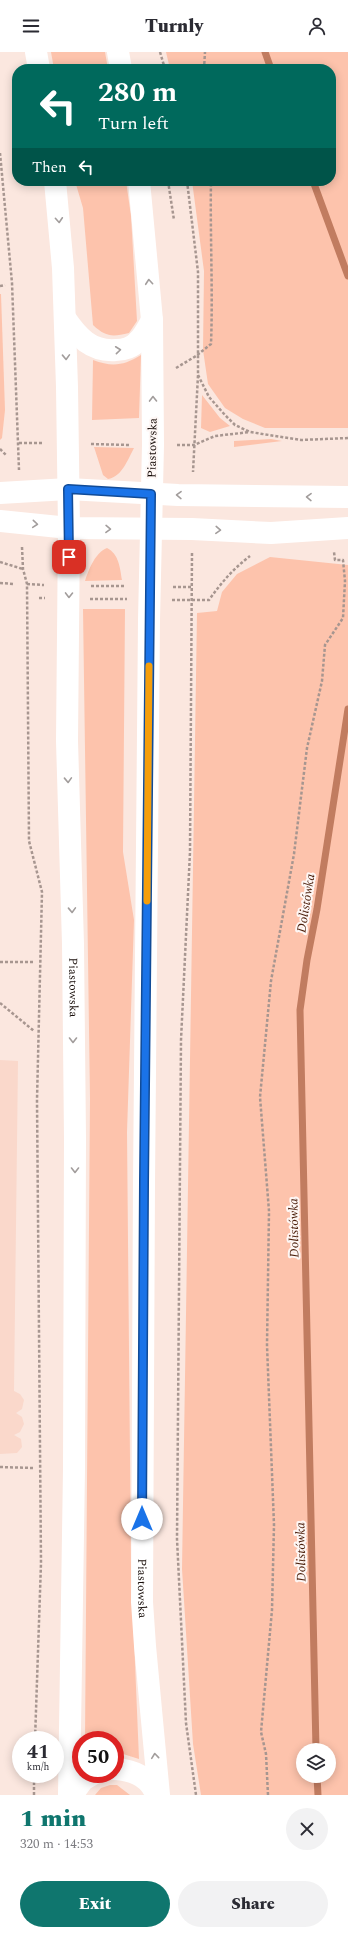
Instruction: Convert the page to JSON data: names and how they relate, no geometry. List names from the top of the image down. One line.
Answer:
{"streets":{"main road":["Piastowska"]},"water":["Dolistówka"],"page":{"header":"Turnly","turn":["280 m","Turn left"],"then":"Then","speed":"41 km/h","limit":"50","heading":["1 min","320 m · 14:53"],"buttons":["Exit","Share"]}}
